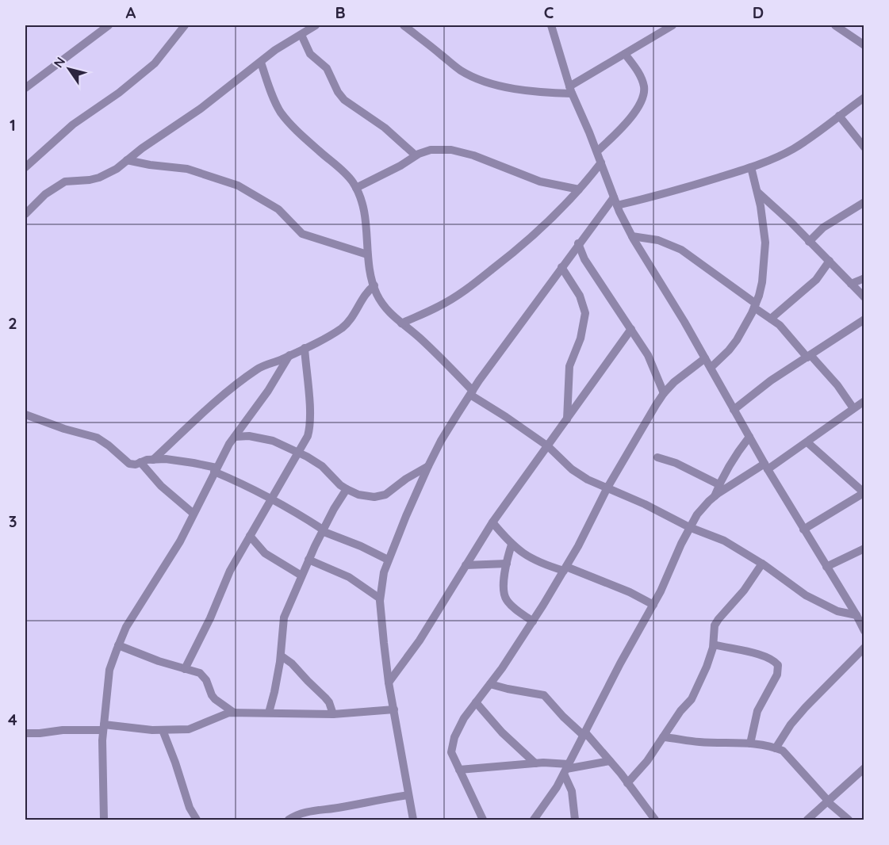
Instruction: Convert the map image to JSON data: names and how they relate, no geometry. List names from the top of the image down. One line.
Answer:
{"north":"top left","grid":{"columns":["A","B","C","D"],"rows":["1","2","3","4"]}}
